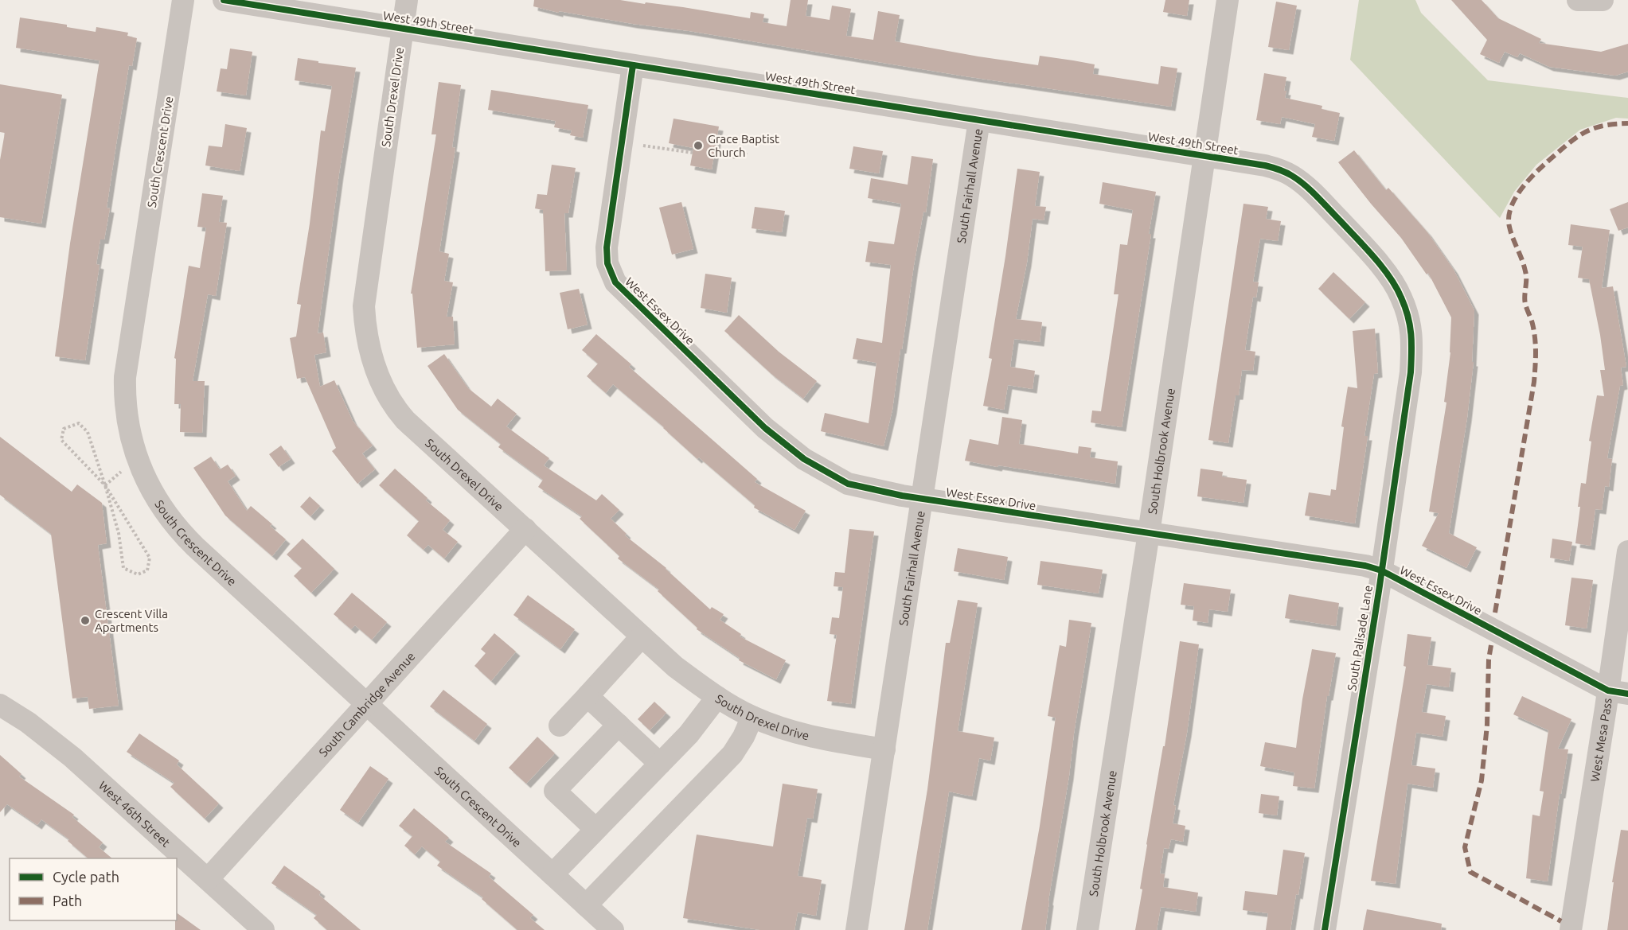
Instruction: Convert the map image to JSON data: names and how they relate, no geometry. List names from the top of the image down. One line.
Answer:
{"streets":{"street":["West 49th Street","South Drexel Drive","South Crescent Drive","South Fairhall Avenue","West Essex Drive","South Holbrook Avenue","South Palisade Lane","South Cambridge Avenue","West Mesa Pass","West 46th Street"]},"crossings":[["West 49th Street","South Drexel Drive"],["West 49th Street","South Fairhall Avenue"],["West 49th Street","West Essex Drive"],["West 49th Street","South Holbrook Avenue"],["West 49th Street","South Palisade Lane"],["South Drexel Drive","South Fairhall Avenue"],["South Drexel Drive","South Cambridge Avenue"],["South Crescent Drive","South Cambridge Avenue"],["South Fairhall Avenue","West Essex Drive"],["West Essex Drive","South Holbrook Avenue"],["West Essex Drive","South Palisade Lane"],["West Essex Drive","West Mesa Pass"],["South Cambridge Avenue","West 46th Street"]],"places":["Grace Baptist Church","Crescent Villa Apartments"],"legend":["Cycle path","Path"]}
